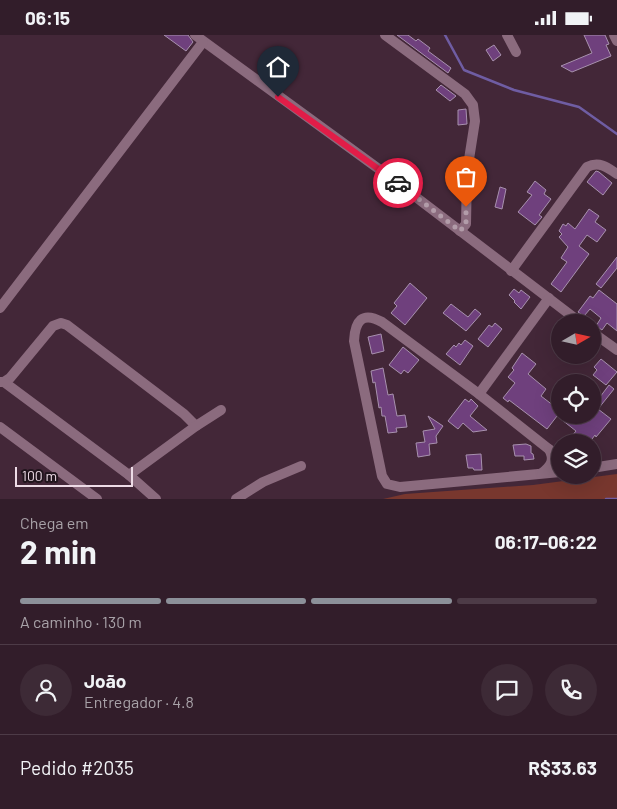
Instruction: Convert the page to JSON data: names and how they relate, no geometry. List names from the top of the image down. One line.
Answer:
{"scale_bar":"100 m","north":"right","page":{"status":"06:15","scale":"100 m","heading":["2 min","Chega em","06:17–06:22"],"panel":["João","Entregador · 4.8","Pedido #2035","R$33.63"],"bar":"A caminho · 130 m"}}
